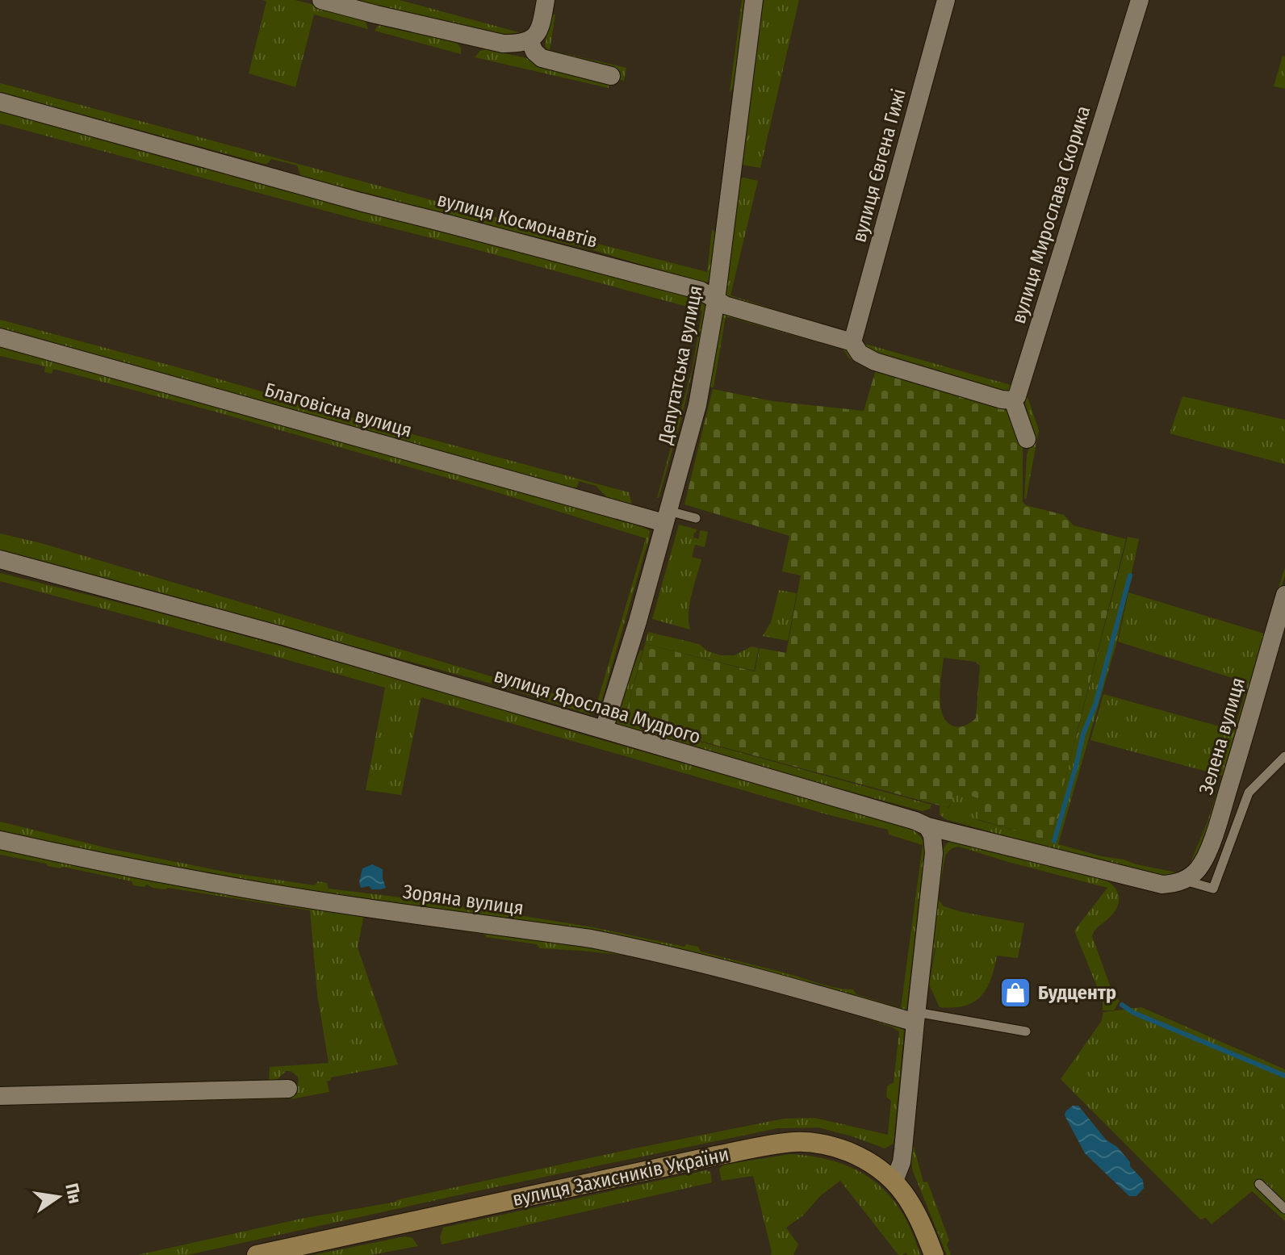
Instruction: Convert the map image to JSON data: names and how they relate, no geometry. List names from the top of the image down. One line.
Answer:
{"streets":{"street":["вулиця Євгена Гижі","вулиця Мирослава Скорика","вулиця Космонавтів","Депутатська вулиця","Благовісна вулиця","вулиця Ярослава Мудрого","Зелена вулиця","Зоряна вулиця","вулиця Захисників України"]},"crossings":[["вулиця Євгена Гижі","вулиця Космонавтів"],["вулиця Мирослава Скорика","вулиця Космонавтів"],["вулиця Космонавтів","Депутатська вулиця"],["Депутатська вулиця","Благовісна вулиця"],["Депутатська вулиця","вулиця Ярослава Мудрого"],["вулиця Ярослава Мудрого","Зелена вулиця"]],"places":{"shop":["Будцентр"]},"north":"right"}
